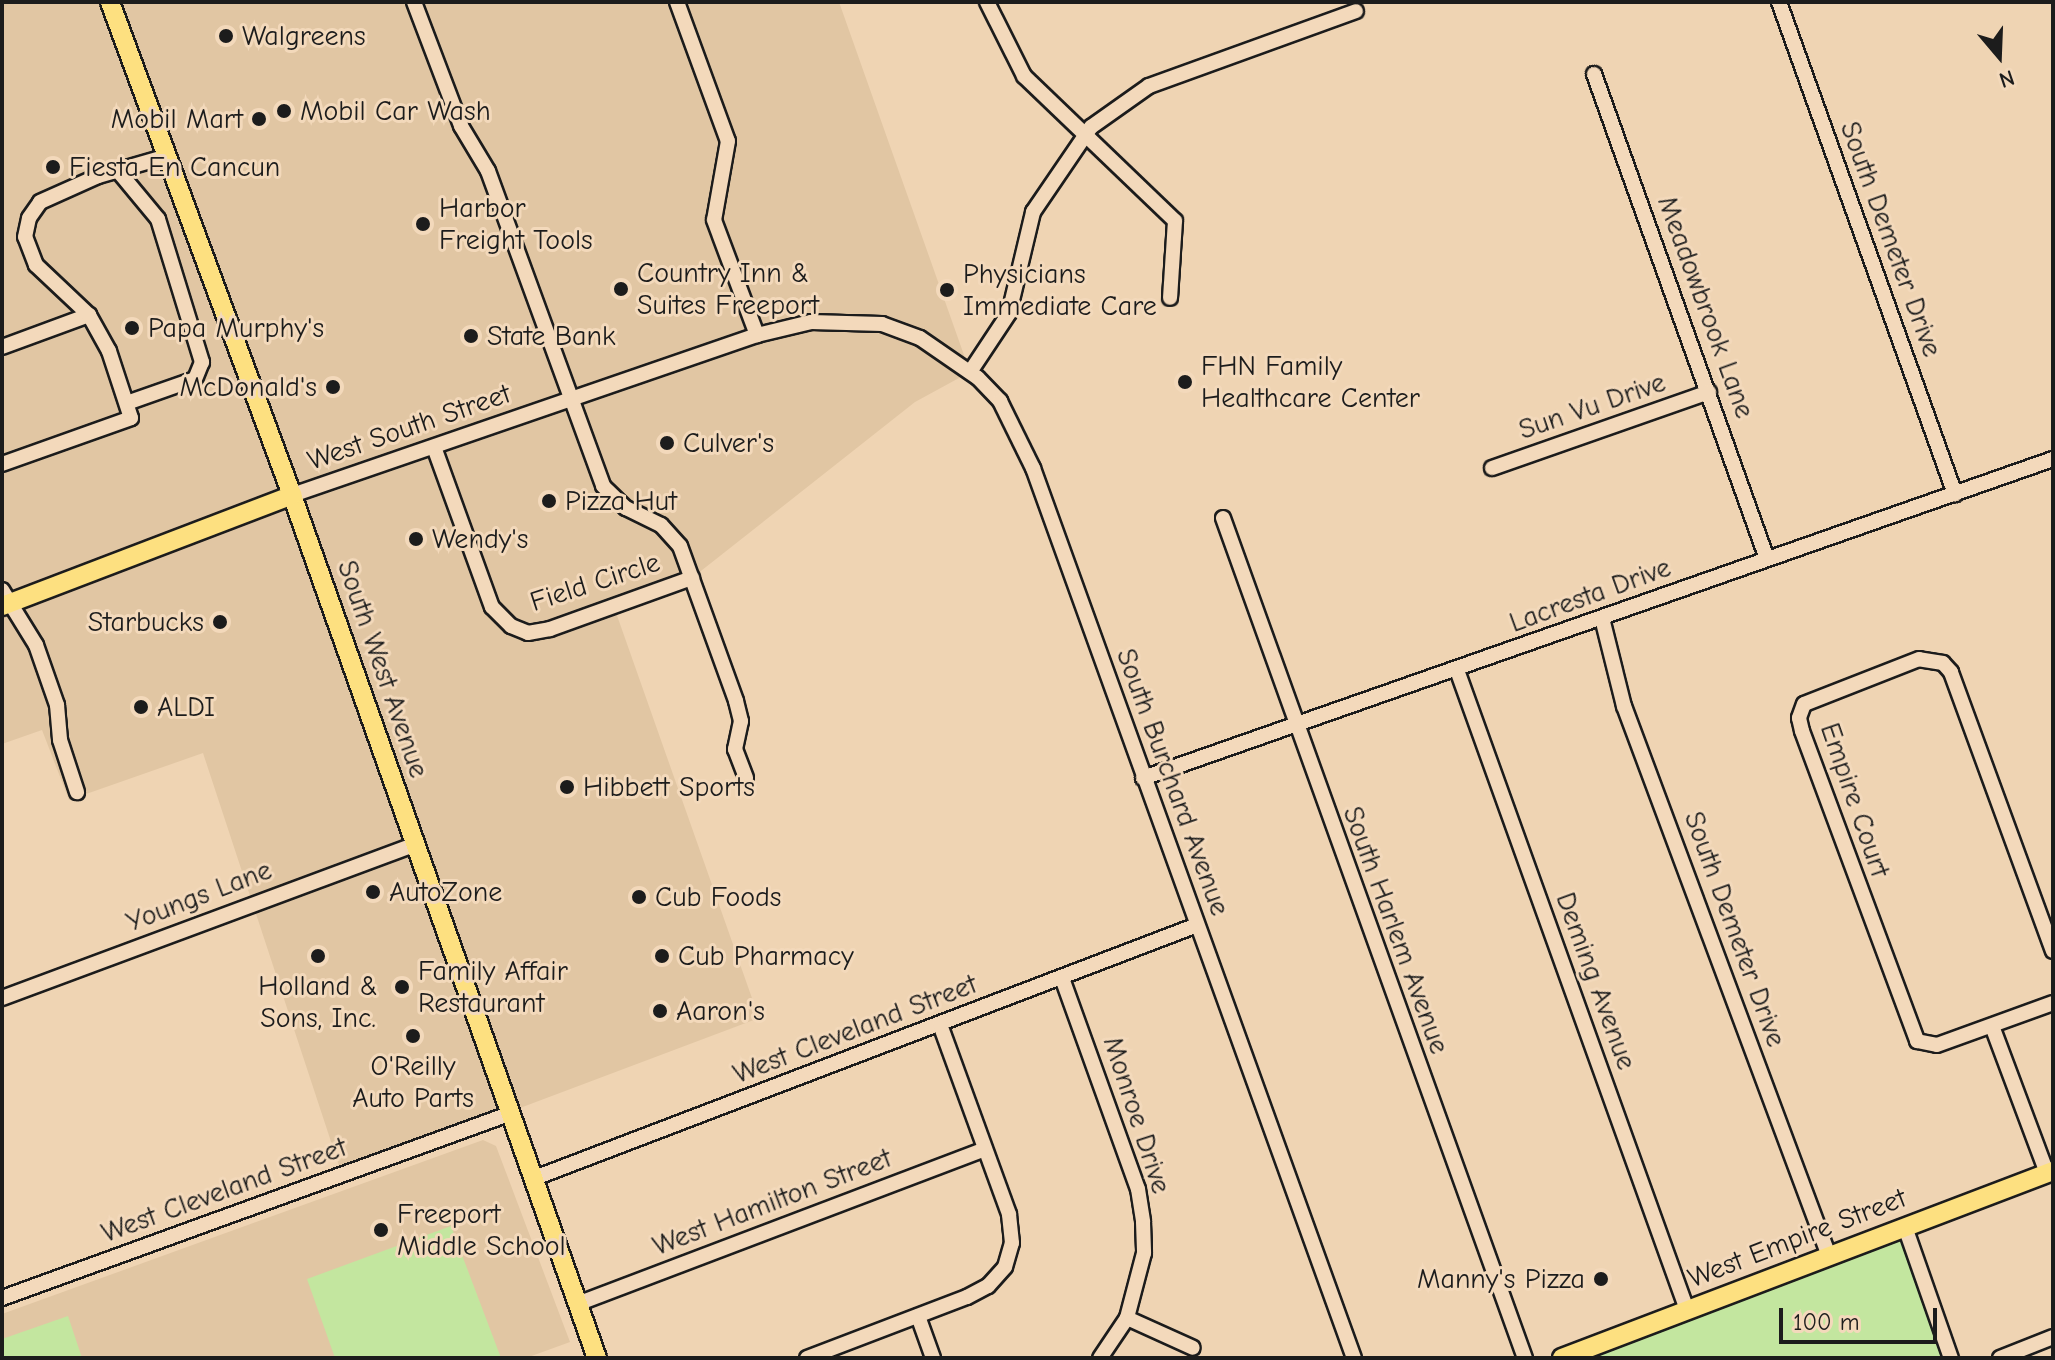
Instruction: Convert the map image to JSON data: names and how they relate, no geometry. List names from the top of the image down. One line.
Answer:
{"streets":{"main road":["West South Street","South West Avenue","West Empire Street"],"street":["South Demeter Drive","Meadowbrook Lane","Sun Vu Drive","Field Circle","Lacresta Drive","South Burchard Avenue","Empire Court","Youngs Lane","South Harlem Avenue","Deming Avenue","West Cleveland Street","Monroe Drive","West Hamilton Street"]},"crossings":[["South Demeter Drive","Lacresta Drive"],["South Demeter Drive","West Empire Street"],["Meadowbrook Lane","Sun Vu Drive"],["Meadowbrook Lane","Lacresta Drive"],["West South Street","Field Circle"],["West South Street","South West Avenue"],["West South Street","South Burchard Avenue"],["Lacresta Drive","South Burchard Avenue"],["Lacresta Drive","South Harlem Avenue"],["Lacresta Drive","Deming Avenue"],["South West Avenue","Youngs Lane"],["South West Avenue","West Cleveland Street"],["South West Avenue","West Hamilton Street"],["South Burchard Avenue","West Cleveland Street"],["Deming Avenue","West Empire Street"],["West Cleveland Street","Monroe Drive"]],"places":["Walgreens","Mobil Car Wash","Mobil Mart","Fiesta En Cancun","Harbor Freight Tools","Country Inn & Suites Freeport","Physicians Immediate Care","Papa Murphy's","State Bank","FHN Family Healthcare Center","McDonald's","Culver's","Pizza Hut","Wendy's","Starbucks","ALDI","Hibbett Sports","AutoZone","Cub Foods","Holland & Sons, Inc.","Cub Pharmacy","Family Affair Restaurant","Aaron's","O'Reilly Auto Parts","Freeport Middle School","Manny's Pizza"],"scale_bar":"100 m","north":"bottom"}
